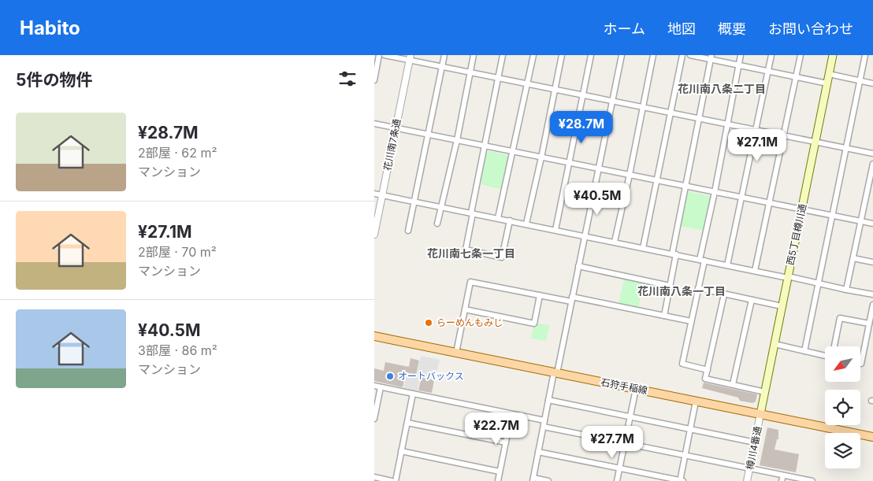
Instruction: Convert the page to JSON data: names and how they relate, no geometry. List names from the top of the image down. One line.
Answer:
{"streets":{"main road":["西5丁目樽川通","石狩手稲線"],"street":["花川南7条通","樽川4番通"]},"crossings":[["西5丁目樽川通","石狩手稲線"],["西5丁目樽川通","樽川4番通"],["石狩手稲線","樽川4番通"]],"districts":["花川南八条二丁目","花川南七条一丁目","花川南八条一丁目"],"places":["らーめんもみじ","オートバックス"],"north":"bottom left","page":{"header":"Habito","nav":["ホーム","地図","概要","お問い合わせ"],"heading":"5件の物件","list":[{"name":"¥28.7M","note":"2部屋 · 62 m² · マンション"},{"name":"¥27.1M","note":"2部屋 · 70 m² · マンション"},{"name":"¥40.5M","note":"3部屋 · 86 m² · マンション"}],"price":["¥28.7M","¥27.1M","¥40.5M","¥22.7M","¥27.7M"]}}
